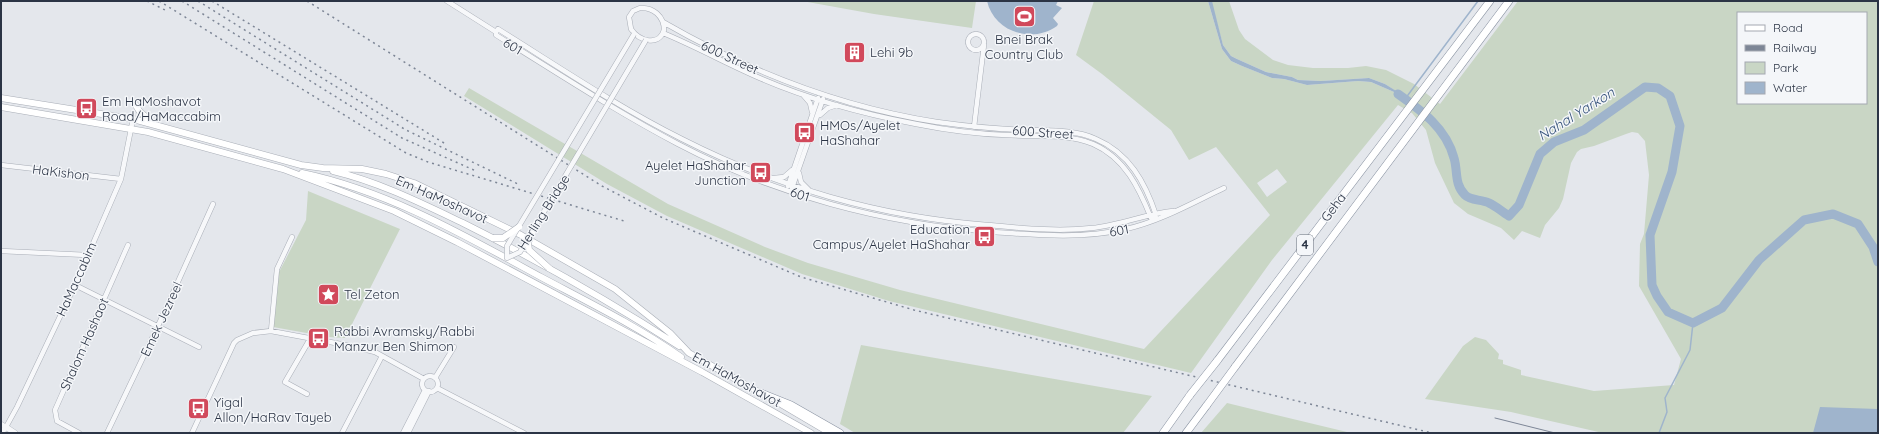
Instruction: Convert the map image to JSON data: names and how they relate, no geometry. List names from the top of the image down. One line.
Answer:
{"streets":{"highway":["Geha","4"],"main road":["Em HaMoshavot"],"street":["601","600 Street","HaKishon","Herling Bridge","HaMaccabim","Emek Jezreel","Shalom Hashaot"]},"crossings":[["601","600 Street"],["600 Street","Herling Bridge"],["HaKishon","HaMaccabim"],["Em HaMoshavot","HaMaccabim"]],"water":["Nahal Yarkon"],"places":{"sports":["Bnei Brak Country Club"],"building":["Lehi 9b"],"bus stop":["Em HaMoshavot Road/HaMaccabim","HMOs/Ayelet HaShahar","Ayelet HaShahar Junction","Education Campus/Ayelet HaShahar","Rabbi Avramsky/Rabbi Manzur Ben Shimon","Yigal Allon/HaRav Tayeb"],"place":["Tel Zeton"]},"legend":["Road","Railway","Park","Water"]}
